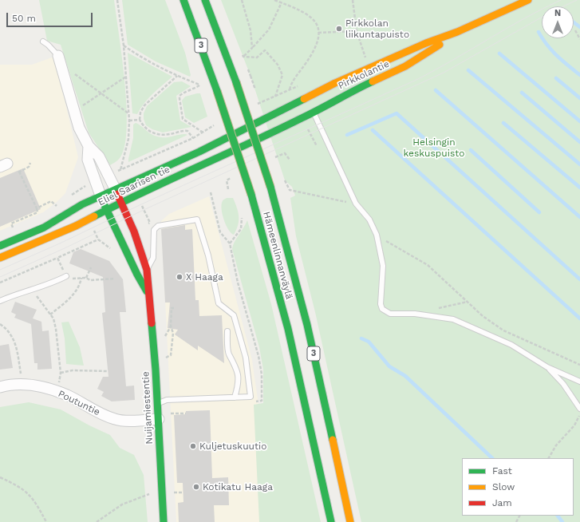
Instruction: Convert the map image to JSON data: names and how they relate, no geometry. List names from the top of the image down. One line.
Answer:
{"streets":{"main road":["3","Pirkkolantie","Eliel Saarisen tie","Hämeenlinnanväylä","Nuijamiestentie"],"street":["Poutuntie"]},"crossings":[["Pirkkolantie","Eliel Saarisen tie"],["Eliel Saarisen tie","Nuijamiestentie"],["Poutuntie","Nuijamiestentie"]],"parks":["Helsingin keskuspuisto"],"places":["Pirkkolan liikuntapuisto","X Haaga","Kuljetuskuutio","Kotikatu Haaga"],"legend":["Fast","Slow","Jam"],"scale_bar":"50 m","north":"top"}
